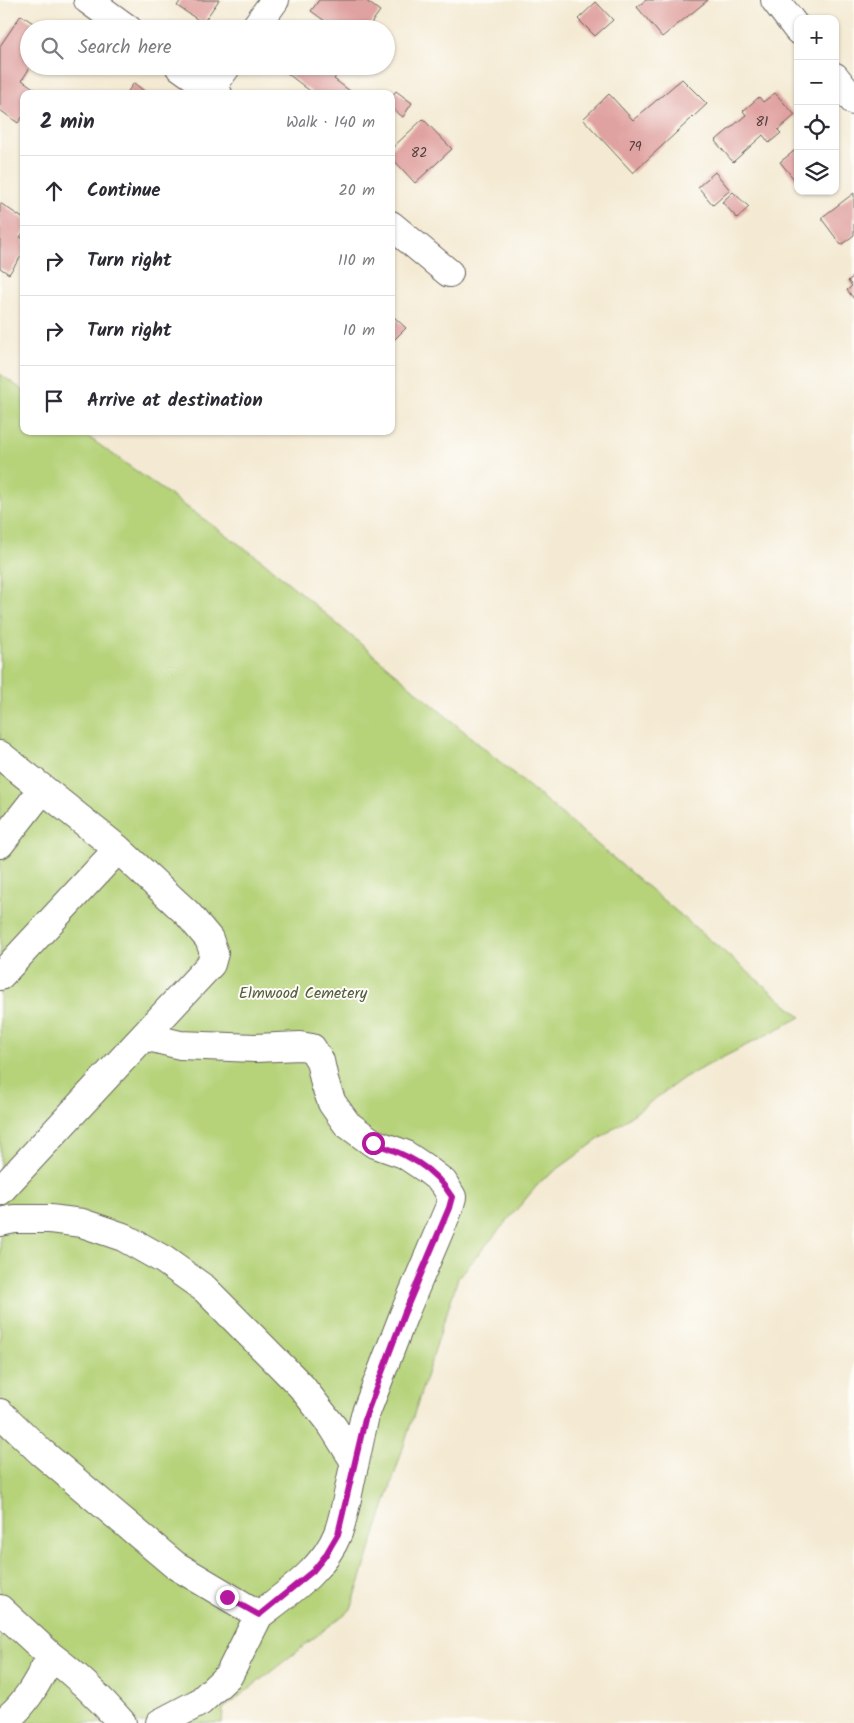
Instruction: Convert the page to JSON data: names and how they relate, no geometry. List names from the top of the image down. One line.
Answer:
{"parks":["Elmwood Cemetery"],"house_numbers":["81","79","82"],"page":{"map_buttons":["+","−"],"search":"Search here","heading":["2 min","Walk · 140 m"],"list":[["Continue","20 m"],["Turn right","110 m"],["Turn right","10 m"],"Arrive at destination"]}}
